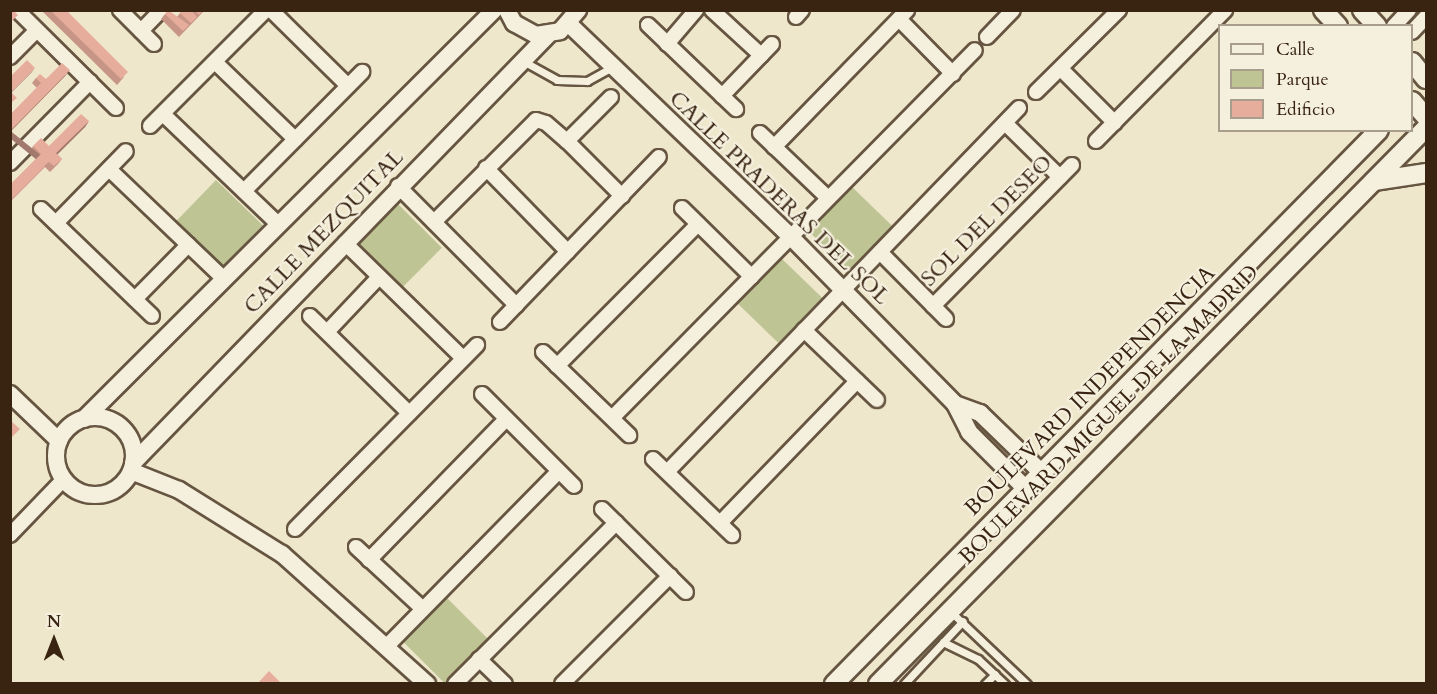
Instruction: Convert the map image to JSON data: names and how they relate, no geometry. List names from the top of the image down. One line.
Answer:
{"streets":{"main road":["BOULEVARD INDEPENDENCIA","BOULEVARD MIGUEL DE LA MADRID"],"street":["CALLE PRADERAS DEL SOL","SOL DEL DESEO","CALLE MEZQUITAL"]},"crossings":[["CALLE PRADERAS DEL SOL","CALLE MEZQUITAL"]],"legend":["Calle","Parque","Edificio"],"north":"top"}
